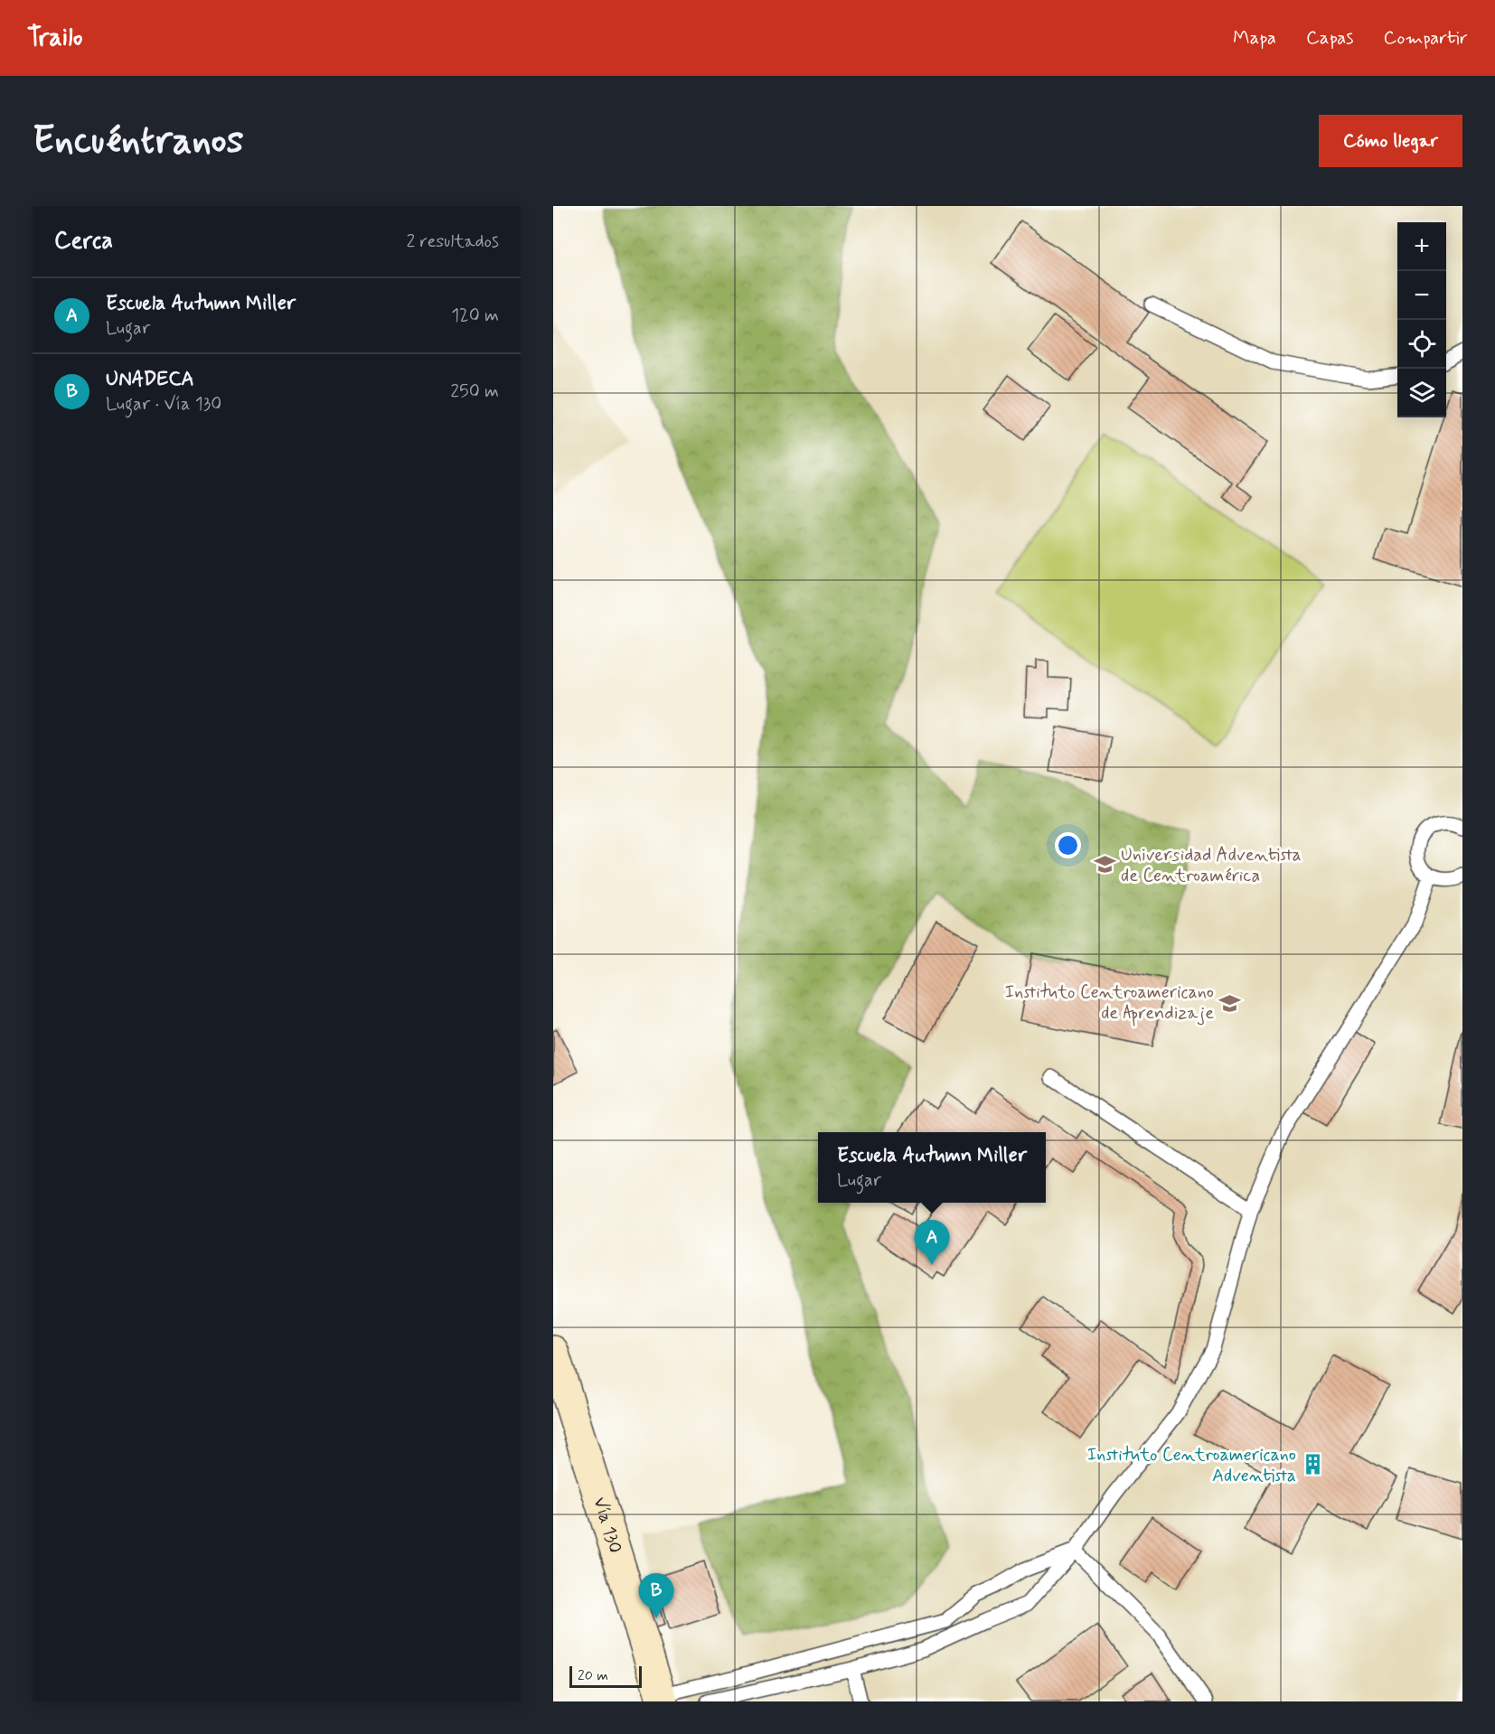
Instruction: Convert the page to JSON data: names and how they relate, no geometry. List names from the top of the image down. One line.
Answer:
{"streets":{"main road":["Vía 130"]},"places":{"school or university":["Universidad Adventista de Centroamérica","Instituto Centroamericano de Aprendizaje"],"building":["Instituto Centroamericano Adventista"]},"scale_bar":"20 m","page":{"header":"Trailo","nav":["Mapa","Capas","Compartir"],"buttons":"Cómo llegar","title":"Encuéntranos","heading":["Cerca","2 resultados"],"map_buttons":["+","−"],"list":[{"mark":"A","name":"Escuela Autumn Miller","note":"Lugar","value":"120 m"},{"mark":"B","name":"UNADECA","note":"Lugar · Vía 130","value":"250 m"}],"popup":["Escuela Autumn Miller","Lugar"],"pins":["A","B"],"scale":"20 m"}}
